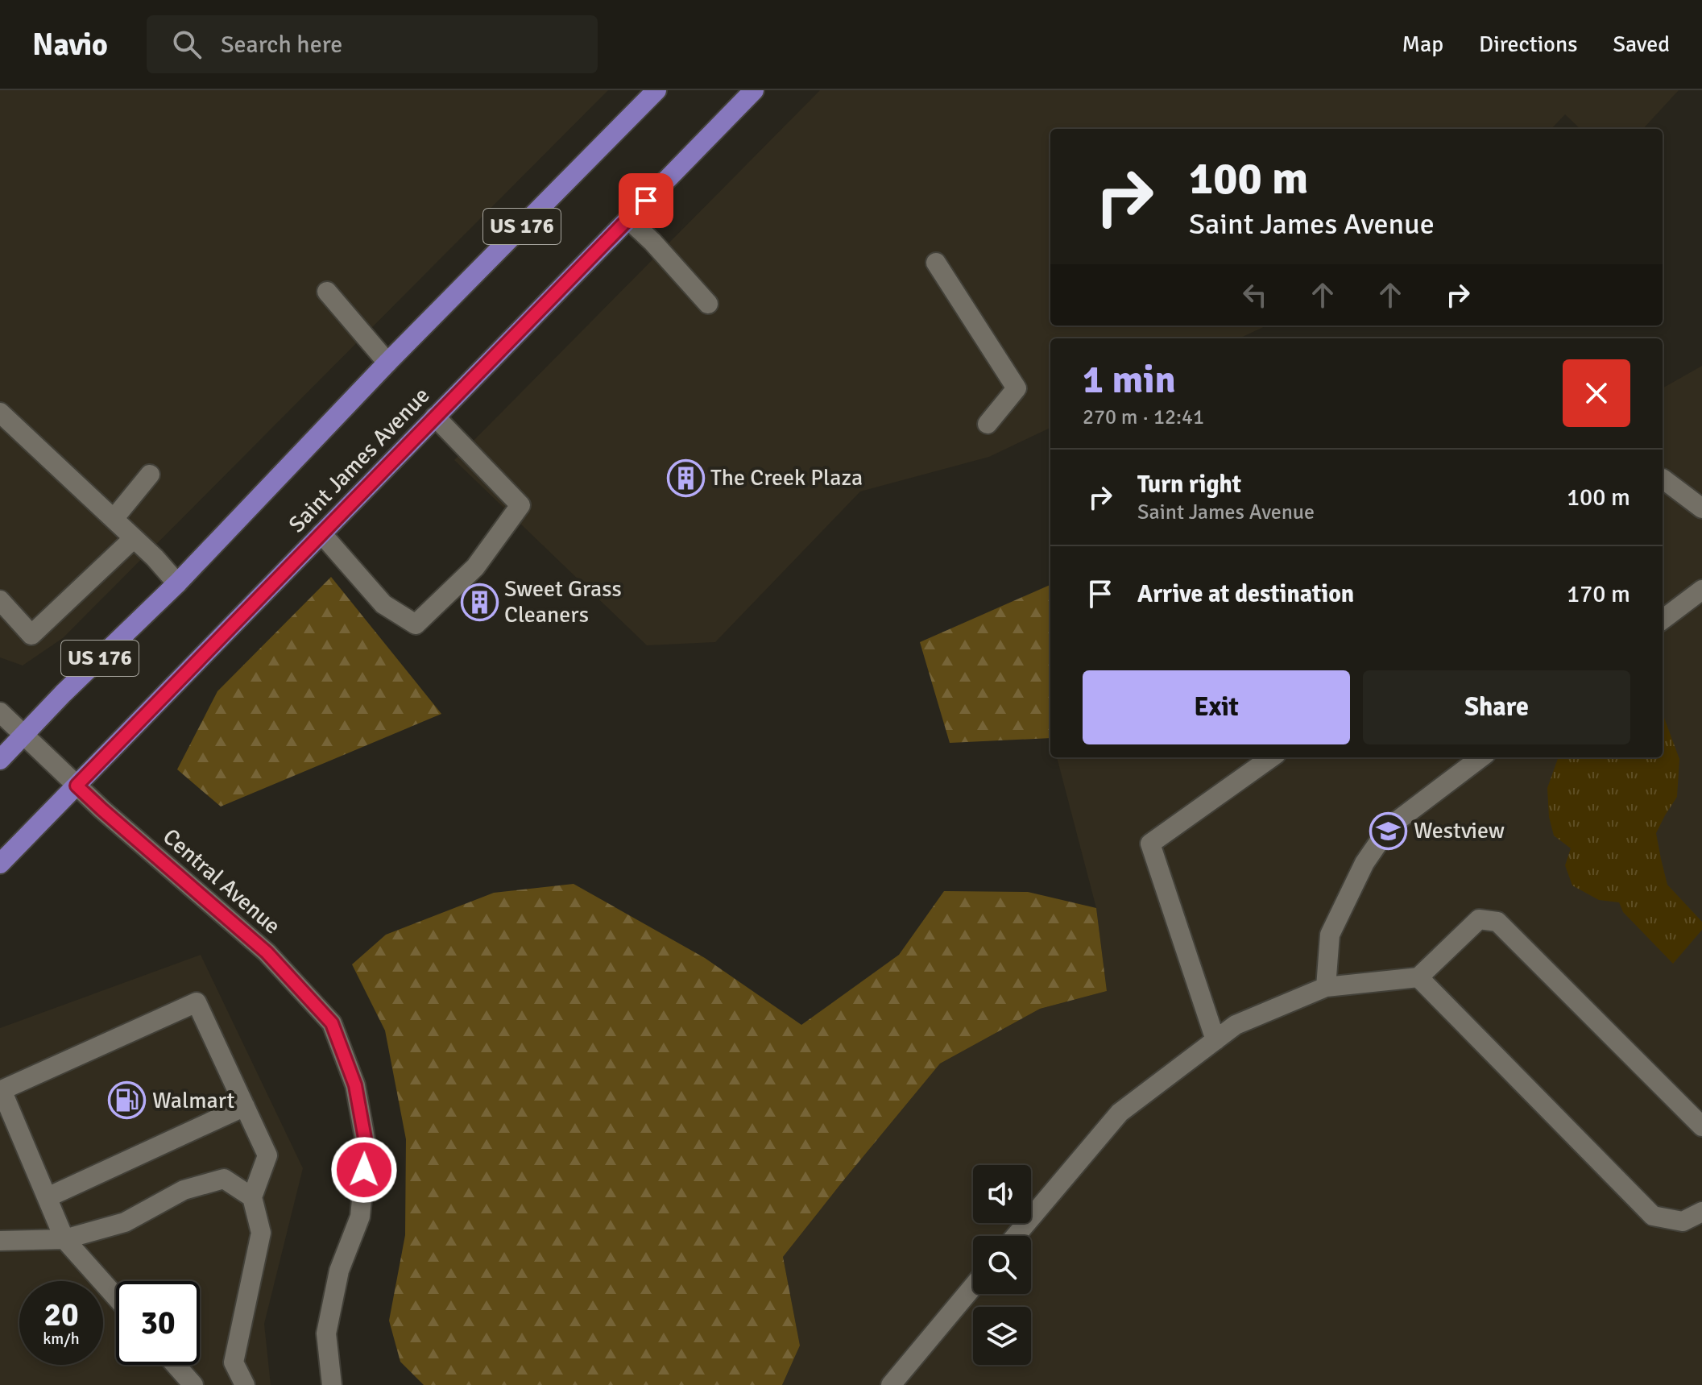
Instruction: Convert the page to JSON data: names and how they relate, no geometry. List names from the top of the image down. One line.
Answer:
{"streets":{"main road":["US 176","Saint James Avenue"],"street":["Central Avenue"]},"crossings":[["Saint James Avenue","Central Avenue"]],"places":{"building":["The Creek Plaza","Sweet Grass Cleaners"],"school or university":["Westview"],"fuel station":["Walmart"]},"page":{"header":"Navio","search":"Search here","nav":["Map","Directions","Saved"],"turn":["100 m","Saint James Avenue"],"heading":["1 min","270 m · 12:41"],"list":[{"name":"Turn right","note":"Saint James Avenue","value":"100 m"},{"name":"Arrive at destination","value":"170 m"}],"buttons":["Exit","Share"],"speed":"20 km/h","limit":"30"}}
